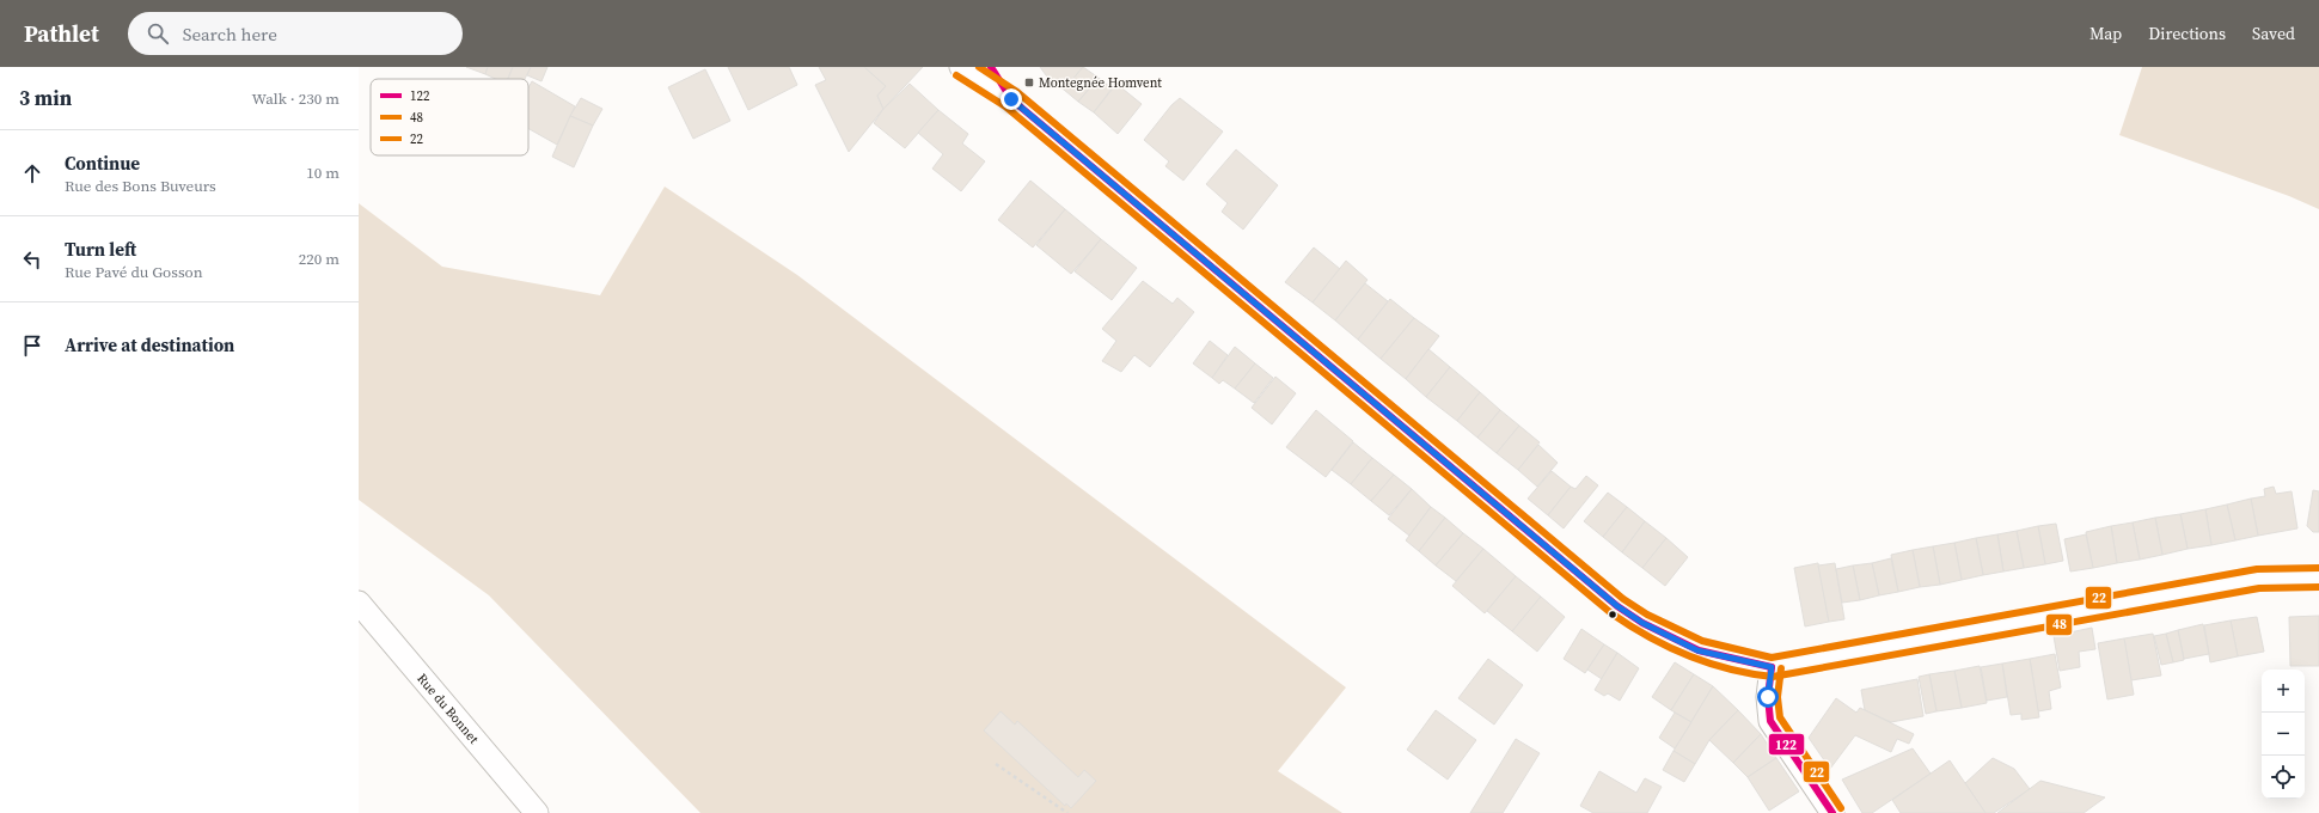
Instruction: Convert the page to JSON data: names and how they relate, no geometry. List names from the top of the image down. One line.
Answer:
{"streets":{"street":["Rue du Bonnet"]},"places":{"transit":["Montegnée Homvent"]},"lines":["transit line 122","transit line 22","transit line 48"],"legend":["122","48","22"],"page":{"header":"Pathlet","search":"Search here","nav":["Map","Directions","Saved"],"heading":["3 min","Walk · 230 m"],"list":[["Continue","Rue des Bons Buveurs","10 m"],["Turn left","Rue Pavé du Gosson","220 m"],"Arrive at destination"],"map_buttons":["+","−"]}}
